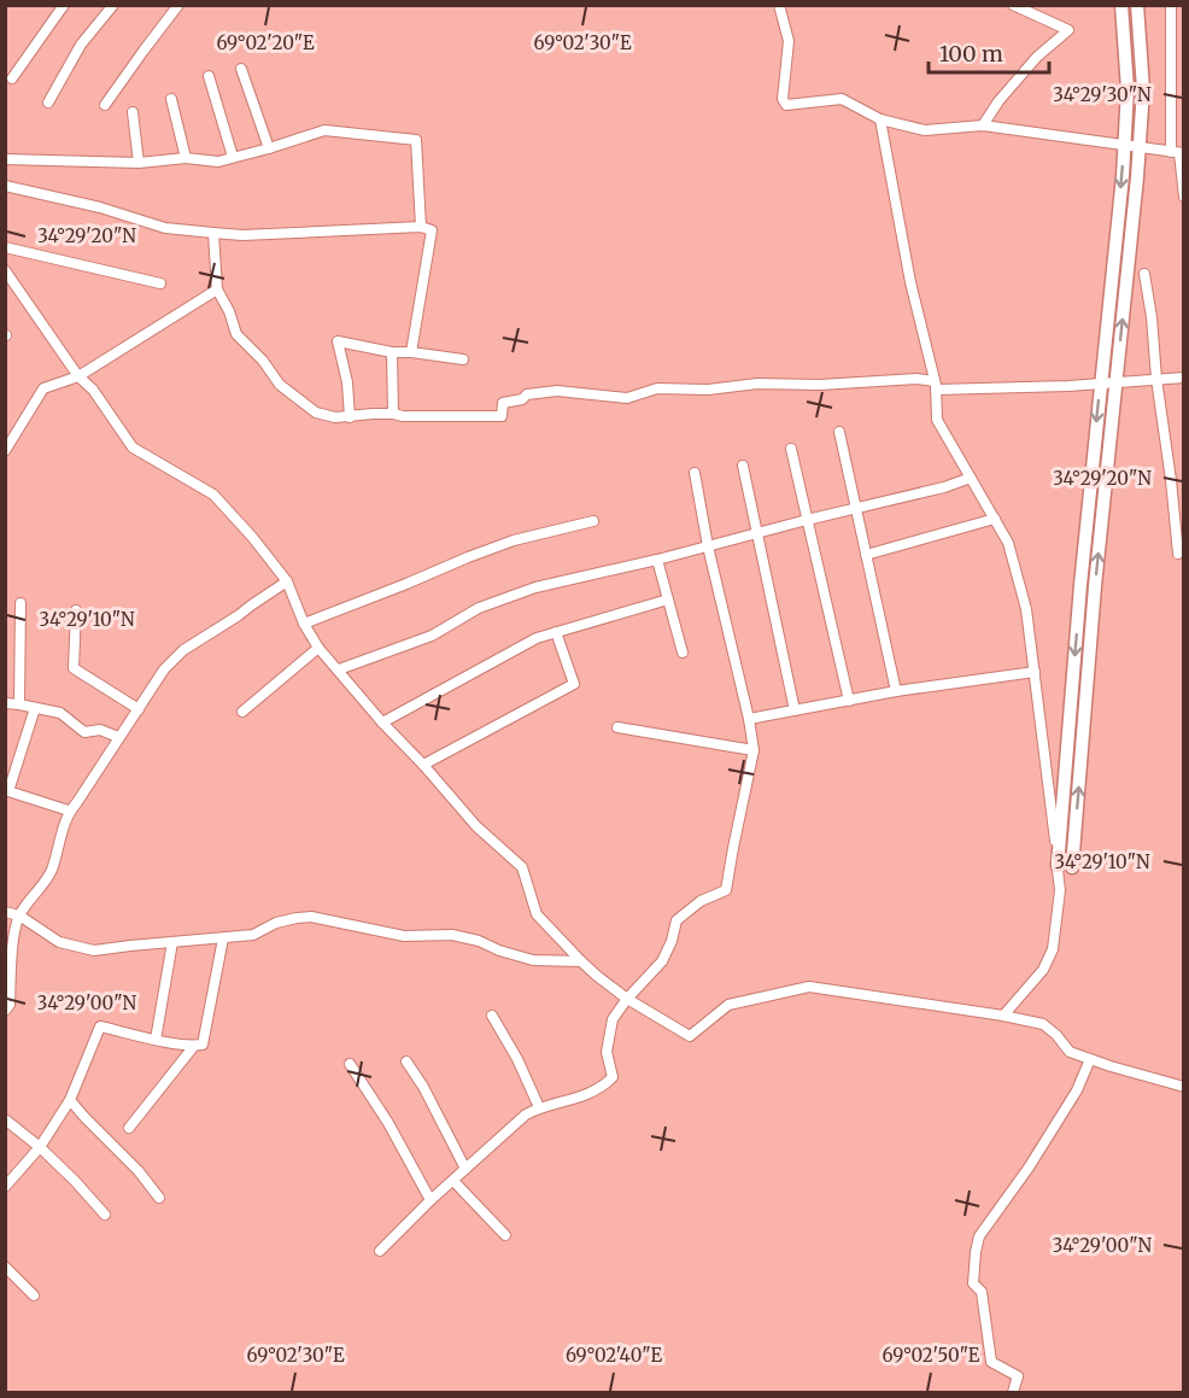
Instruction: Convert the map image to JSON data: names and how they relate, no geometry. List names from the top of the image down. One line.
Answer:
{"scale_bar":"100 m","coordinates":["69°02'20\"E","69°02'30\"E","34°29'30\"N","34°29'20\"N","34°29'10\"N","34°29'00\"N","69°02'40\"E","69°02'50\"E"]}
